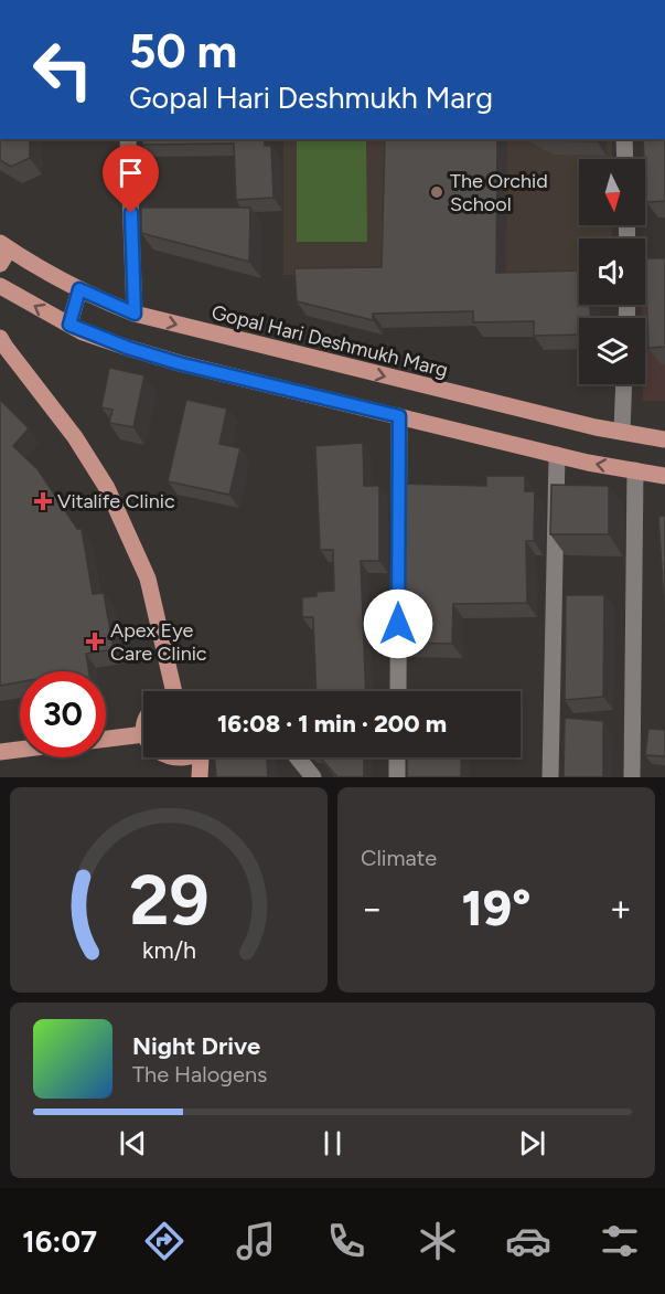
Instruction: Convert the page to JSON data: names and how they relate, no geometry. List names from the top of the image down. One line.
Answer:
{"streets":{"main road":["Gopal Hari Deshmukh Marg"]},"places":{"other":["The Orchid School"],"health":["Vitalife Clinic","Apex Eye Care Clinic"]},"north":"bottom","page":{"turn":["50 m","Gopal Hari Deshmukh Marg"],"limit":"30","trip":"16:08 · 1 min · 200 m","tile":"Climate","heat":["−","19°","+"],"song":["Night Drive","The Halogens"],"tabs":"16:07","gauge":["29","km/h"]}}
